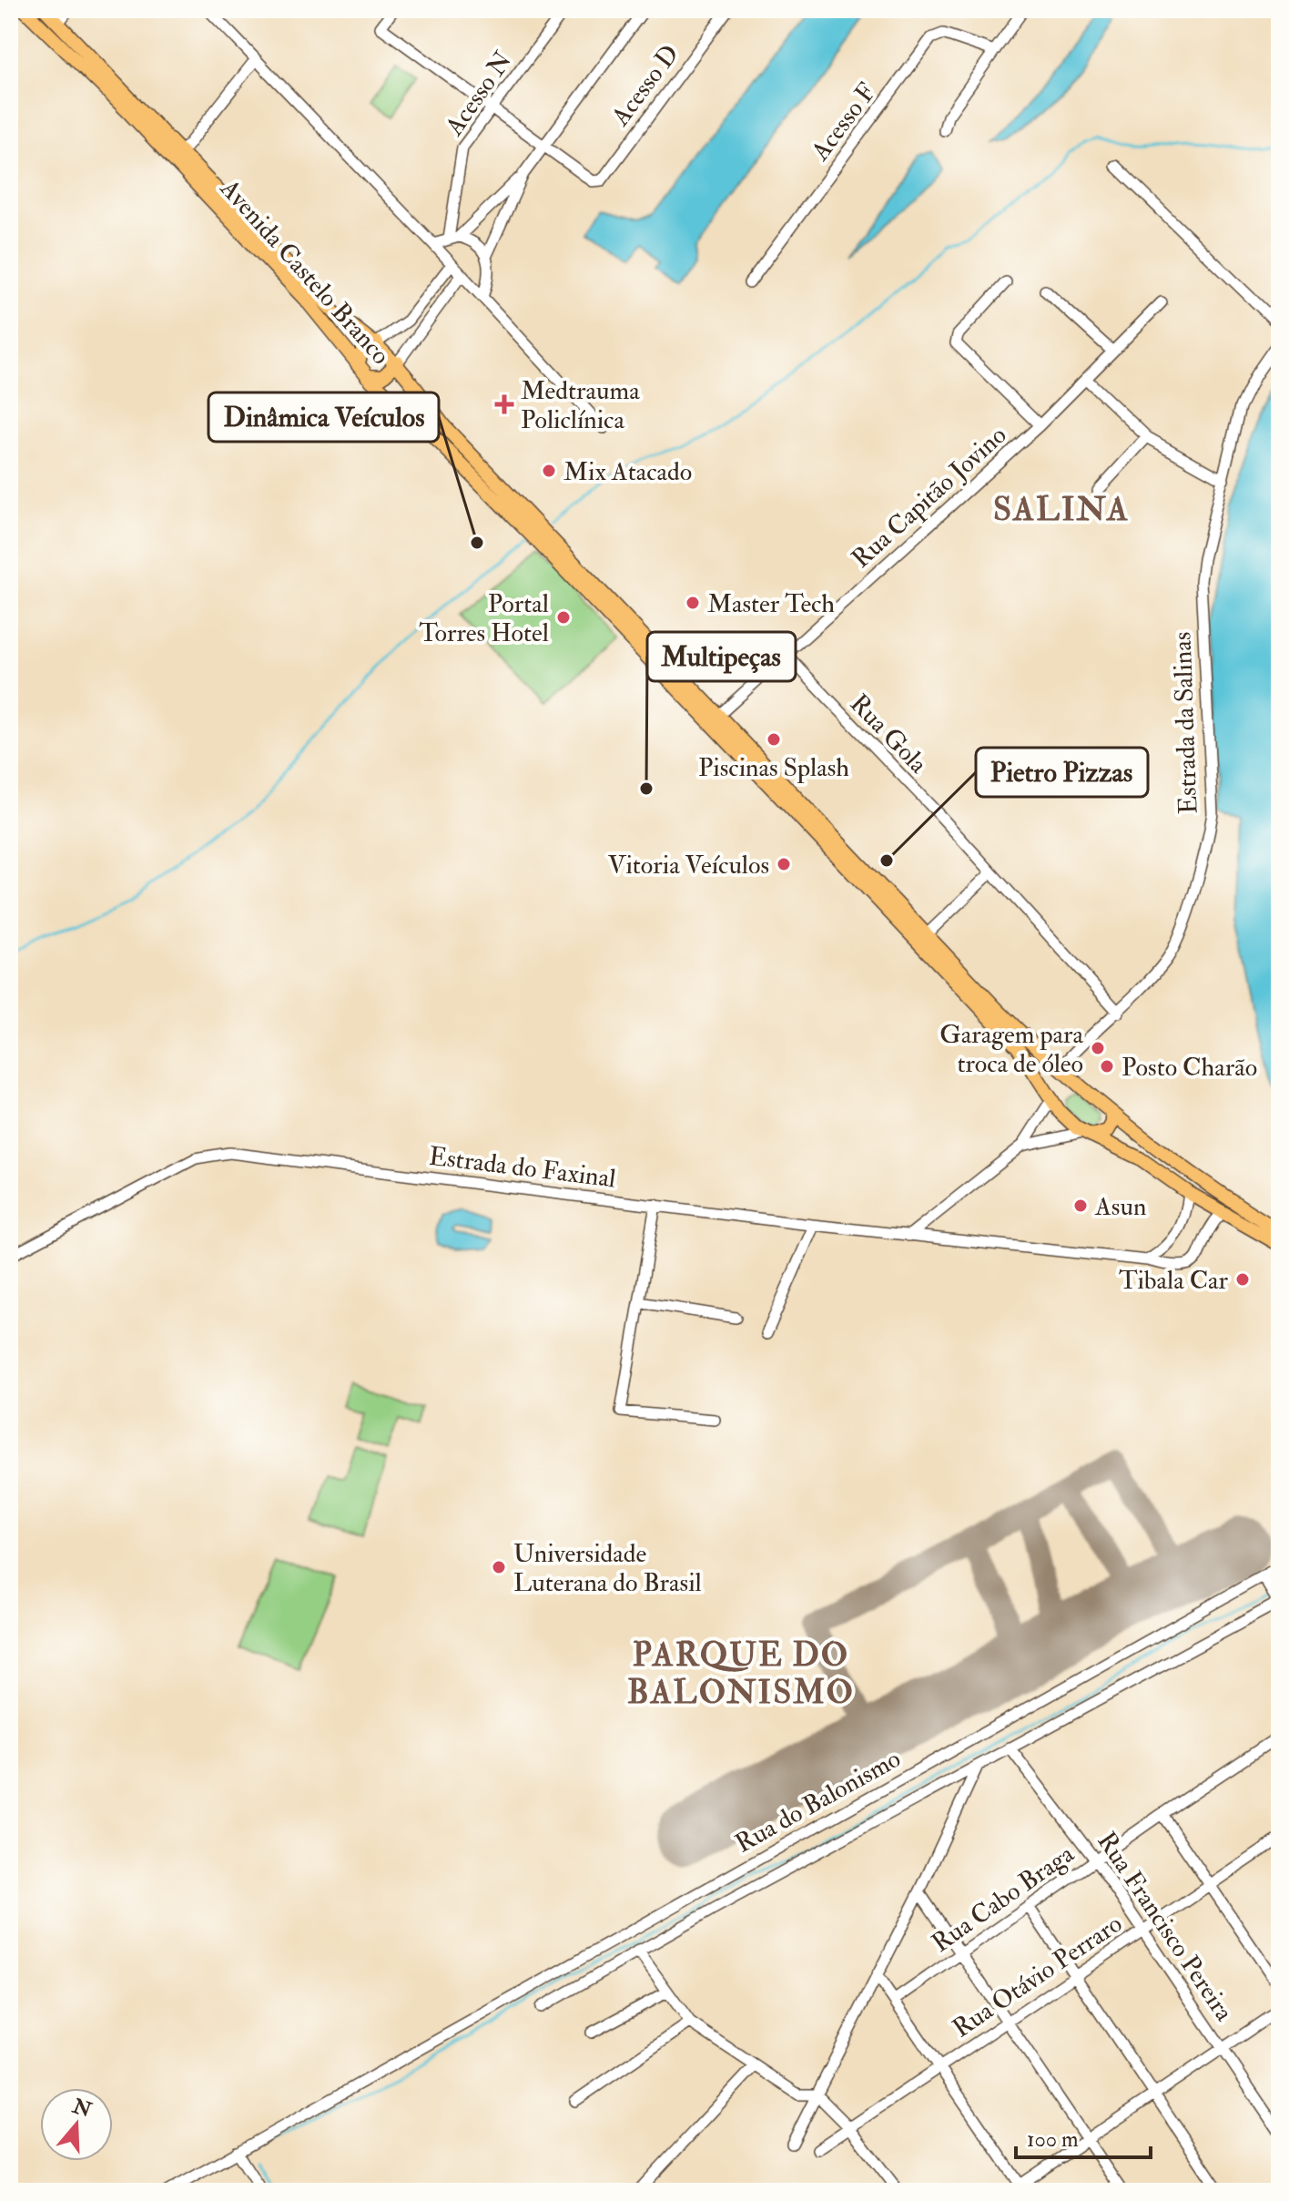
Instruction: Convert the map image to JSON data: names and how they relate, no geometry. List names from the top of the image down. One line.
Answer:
{"streets":{"main road":["Avenida Castelo Branco"],"street":["Acesso D","Acesso N","Acesso F","Rua Capitão Jovino","Estrada da Salinas","Rua Gola","Estrada do Faxinal","Rua do Balonismo","Rua Cabo Braga","Rua Francisco Pereira","Rua Otávio Perraro"]},"crossings":[["Avenida Castelo Branco","Rua Capitão Jovino"],["Avenida Castelo Branco","Estrada da Salinas"],["Avenida Castelo Branco","Estrada do Faxinal"],["Rua Capitão Jovino","Rua Gola"],["Estrada da Salinas","Rua Gola"],["Rua do Balonismo","Rua Francisco Pereira"],["Rua Cabo Braga","Rua Francisco Pereira"],["Rua Francisco Pereira","Rua Otávio Perraro"]],"districts":["SALINA","PARQUE DO BALONISMO"],"places":{"health":["Medtrauma Policlínica"],"other":["Mix Atacado","Dinâmica Veículos","Master Tech","Portal Torres Hotel","Piscinas Splash","Multipeças","Pietro Pizzas","Vitoria Veículos","Garagem para troca de óleo","Posto Charão","Asun","Tibala Car","Universidade Luterana do Brasil"]},"scale_bar":"100 m","north":"top"}
